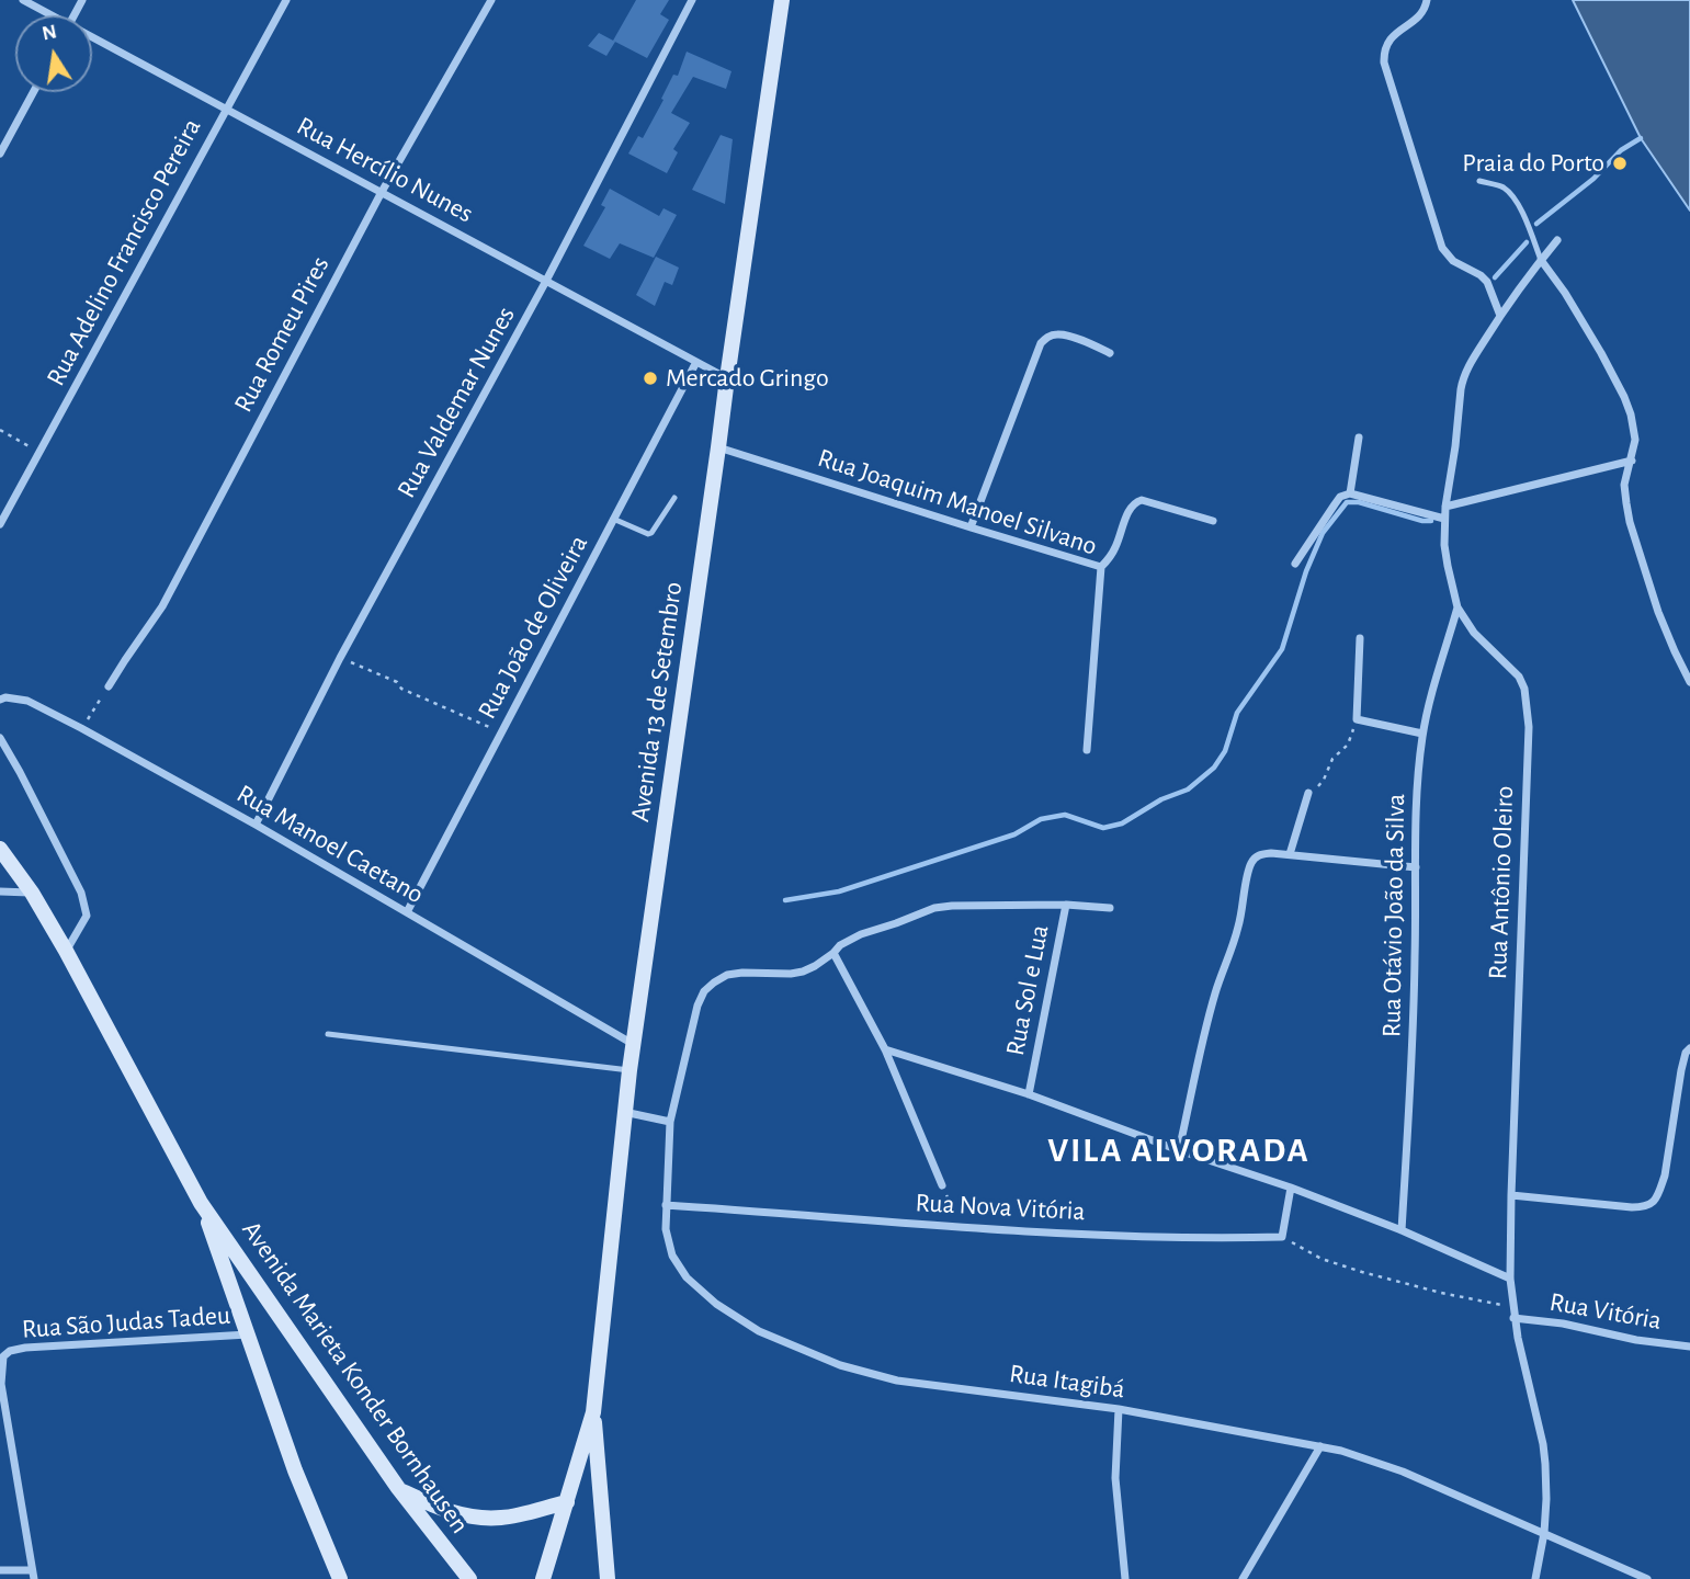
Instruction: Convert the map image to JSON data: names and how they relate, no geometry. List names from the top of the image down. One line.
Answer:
{"streets":{"main road":["Avenida 13 de Setembro","Avenida Marieta Konder Bornhausen"],"street":["Rua Hercílio Nunes","Rua Adelino Francisco Pereira","Rua Romeu Pires","Rua Valdemar Nunes","Rua Joaquim Manoel Silvano","Rua João de Oliveira","Rua Manoel Caetano","Rua Antônio Oleiro","Rua Otávio João da Silva","Rua Sol e Lua","Rua Nova Vitória","Rua Vitória","Rua São Judas Tadeu","Rua Itagibá"]},"crossings":[["Rua Hercílio Nunes","Rua Adelino Francisco Pereira"],["Rua Hercílio Nunes","Rua Romeu Pires"],["Rua Hercílio Nunes","Rua Valdemar Nunes"],["Rua Hercílio Nunes","Rua João de Oliveira"],["Rua Hercílio Nunes","Avenida 13 de Setembro"],["Rua Valdemar Nunes","Rua Manoel Caetano"],["Rua Joaquim Manoel Silvano","Avenida 13 de Setembro"],["Rua João de Oliveira","Rua Manoel Caetano"],["Avenida 13 de Setembro","Rua Manoel Caetano"],["Rua Antônio Oleiro","Rua Otávio João da Silva"],["Rua Antônio Oleiro","Rua Vitória"],["Rua Antônio Oleiro","Rua Itagibá"],["Rua Sol e Lua","Rua Itagibá"],["Rua Nova Vitória","Rua Itagibá"],["Rua São Judas Tadeu","Avenida Marieta Konder Bornhausen"]],"districts":["VILA ALVORADA"],"places":["Praia do Porto","Mercado Gringo"],"north":"top"}
